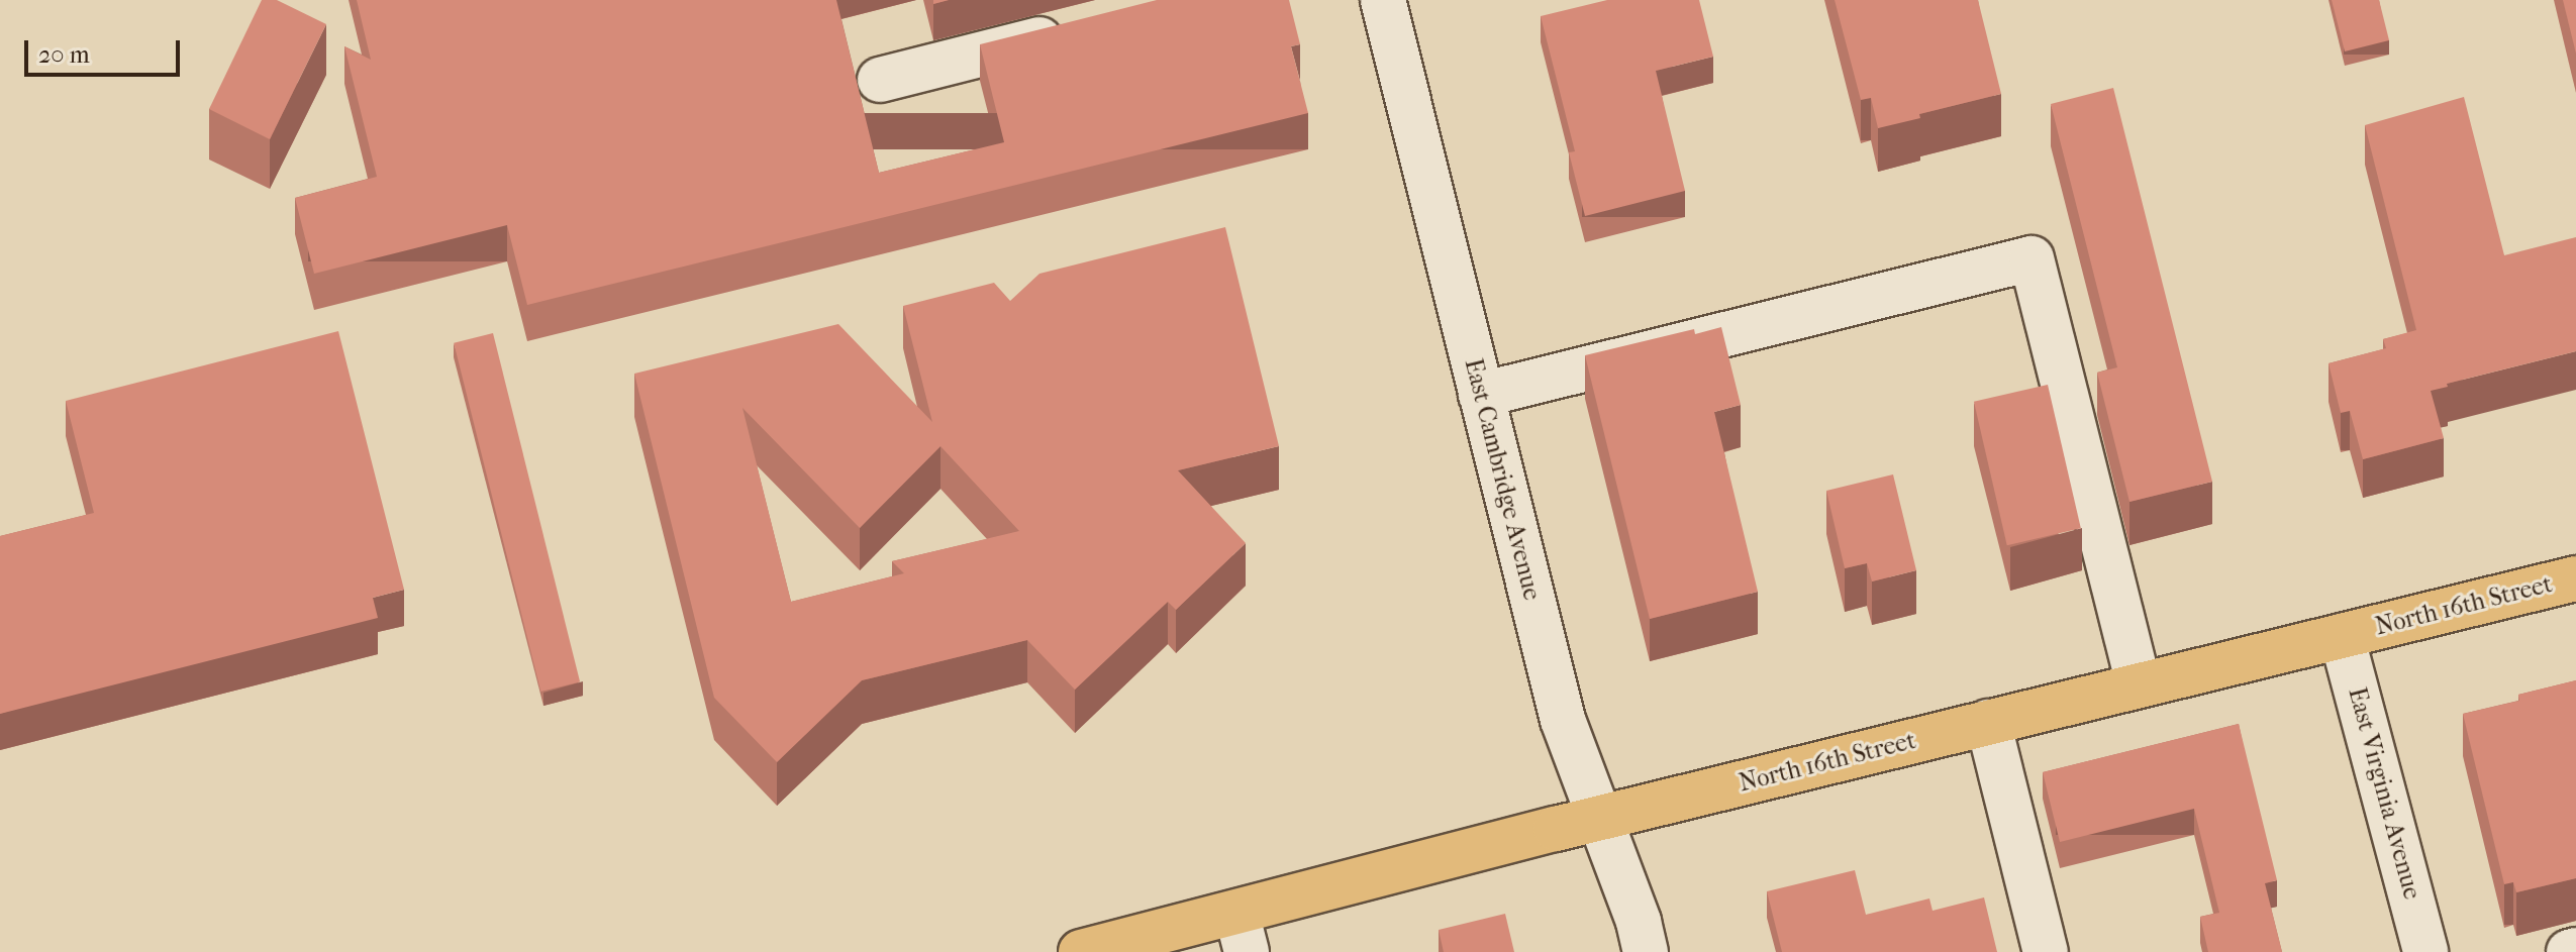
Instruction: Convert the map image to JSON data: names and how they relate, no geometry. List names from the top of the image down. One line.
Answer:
{"streets":{"main road":["North 16th Street"],"street":["East Cambridge Avenue","East Virginia Avenue"]},"crossings":[["East Cambridge Avenue","North 16th Street"],["North 16th Street","East Virginia Avenue"]],"scale_bar":"20 m"}
